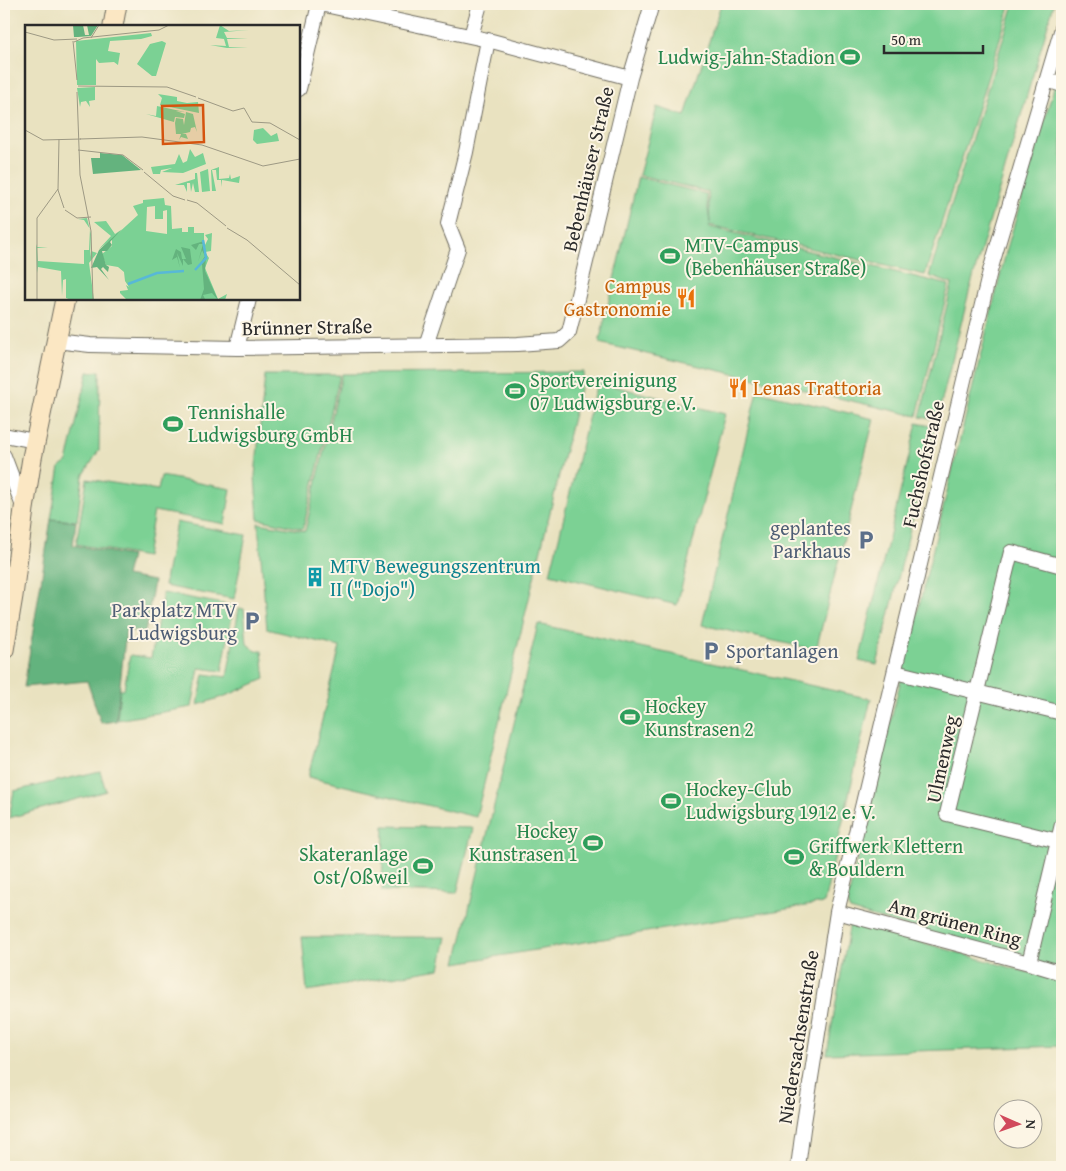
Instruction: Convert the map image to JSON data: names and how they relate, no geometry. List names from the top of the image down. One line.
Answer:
{"streets":{"street":["Bebenhäuser Straße","Brünner Straße","Fuchshofstraße","Ulmenweg","Am grünen Ring","Niedersachsenstraße"]},"crossings":[["Bebenhäuser Straße","Brünner Straße"],["Fuchshofstraße","Ulmenweg"],["Fuchshofstraße","Am grünen Ring"],["Fuchshofstraße","Niedersachsenstraße"],["Am grünen Ring","Niedersachsenstraße"]],"places":{"sports":["Ludwig-Jahn-Stadion","MTV-Campus (Bebenhäuser Straße)","Sportvereinigung 07 Ludwigsburg e.V.","Tennishalle Ludwigsburg GmbH","Hockey Kunstrasen 2","Hockey-Club Ludwigsburg 1912 e. V.","Hockey Kunstrasen 1","Griffwerk Klettern & Bouldern","Skateranlage Ost/Oßweil"],"restaurant":["Campus Gastronomie","Lenas Trattoria"],"parking":["geplantes Parkhaus","Parkplatz MTV Ludwigsburg","Sportanlagen"],"building":["MTV Bewegungszentrum II (\"Dojo\")"]},"scale_bar":"50 m","north":"right"}
